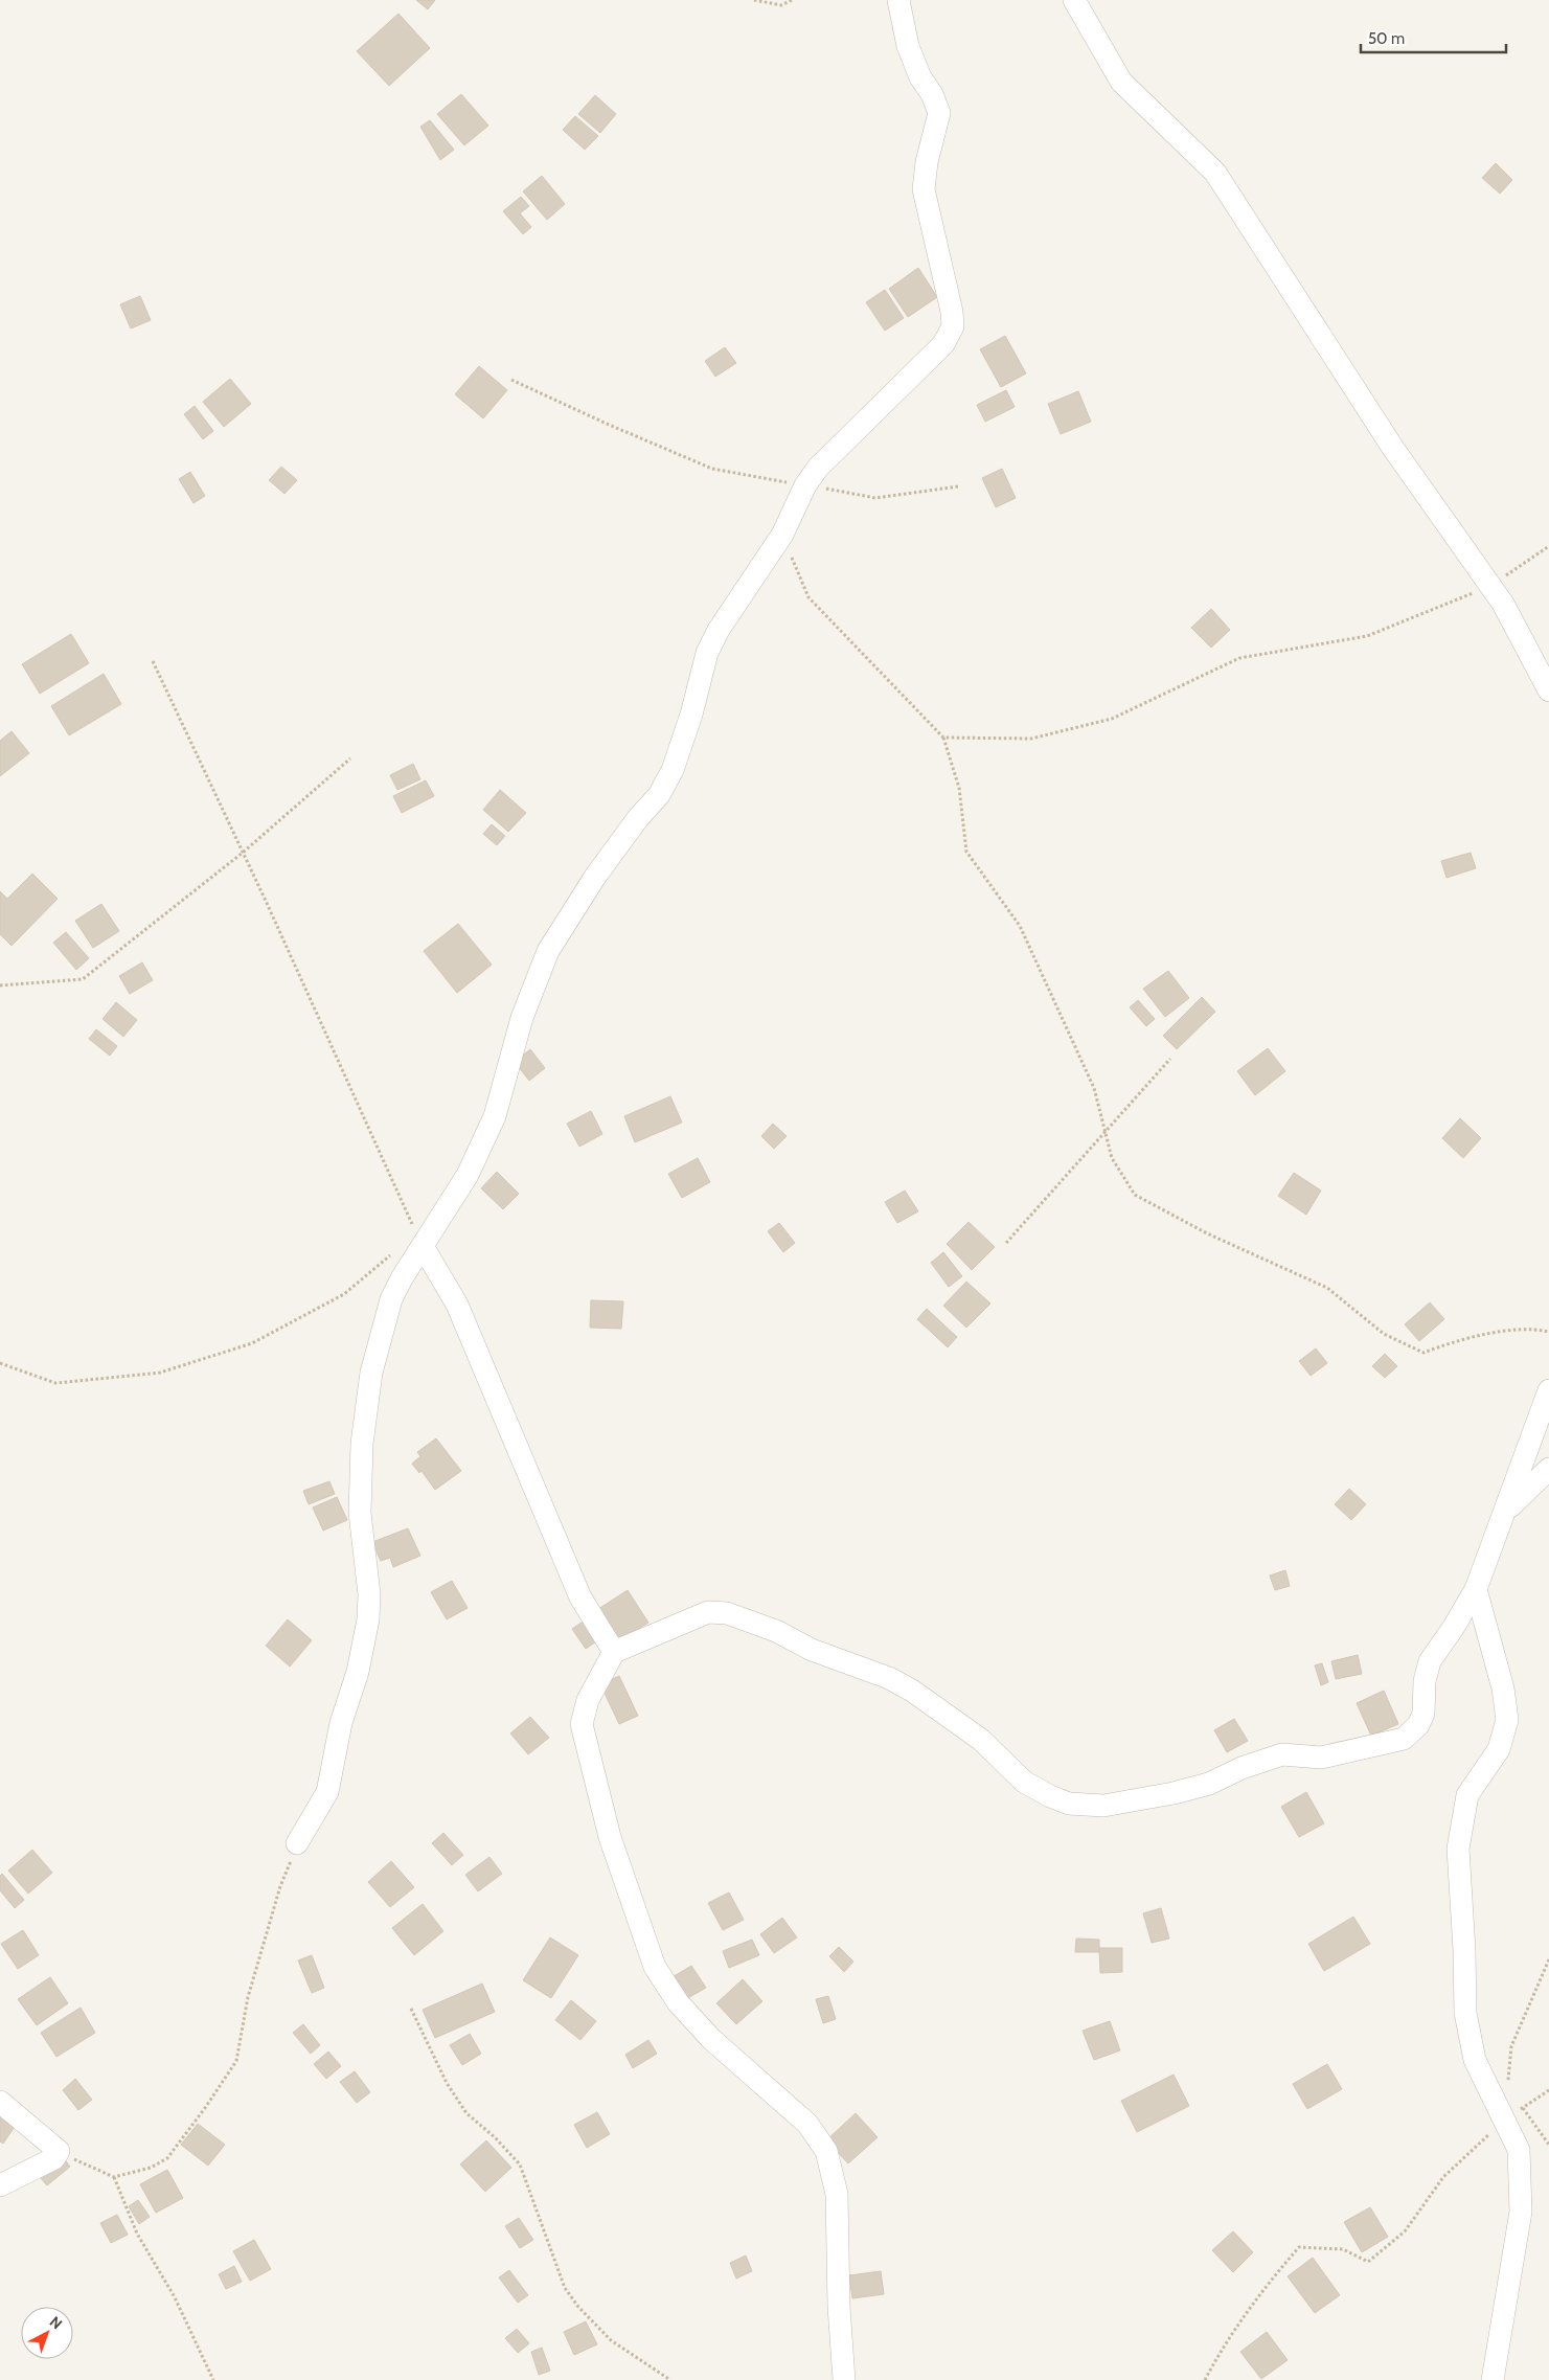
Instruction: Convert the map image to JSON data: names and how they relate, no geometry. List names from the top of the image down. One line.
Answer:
{"scale_bar":"50 m","north":"top right"}
